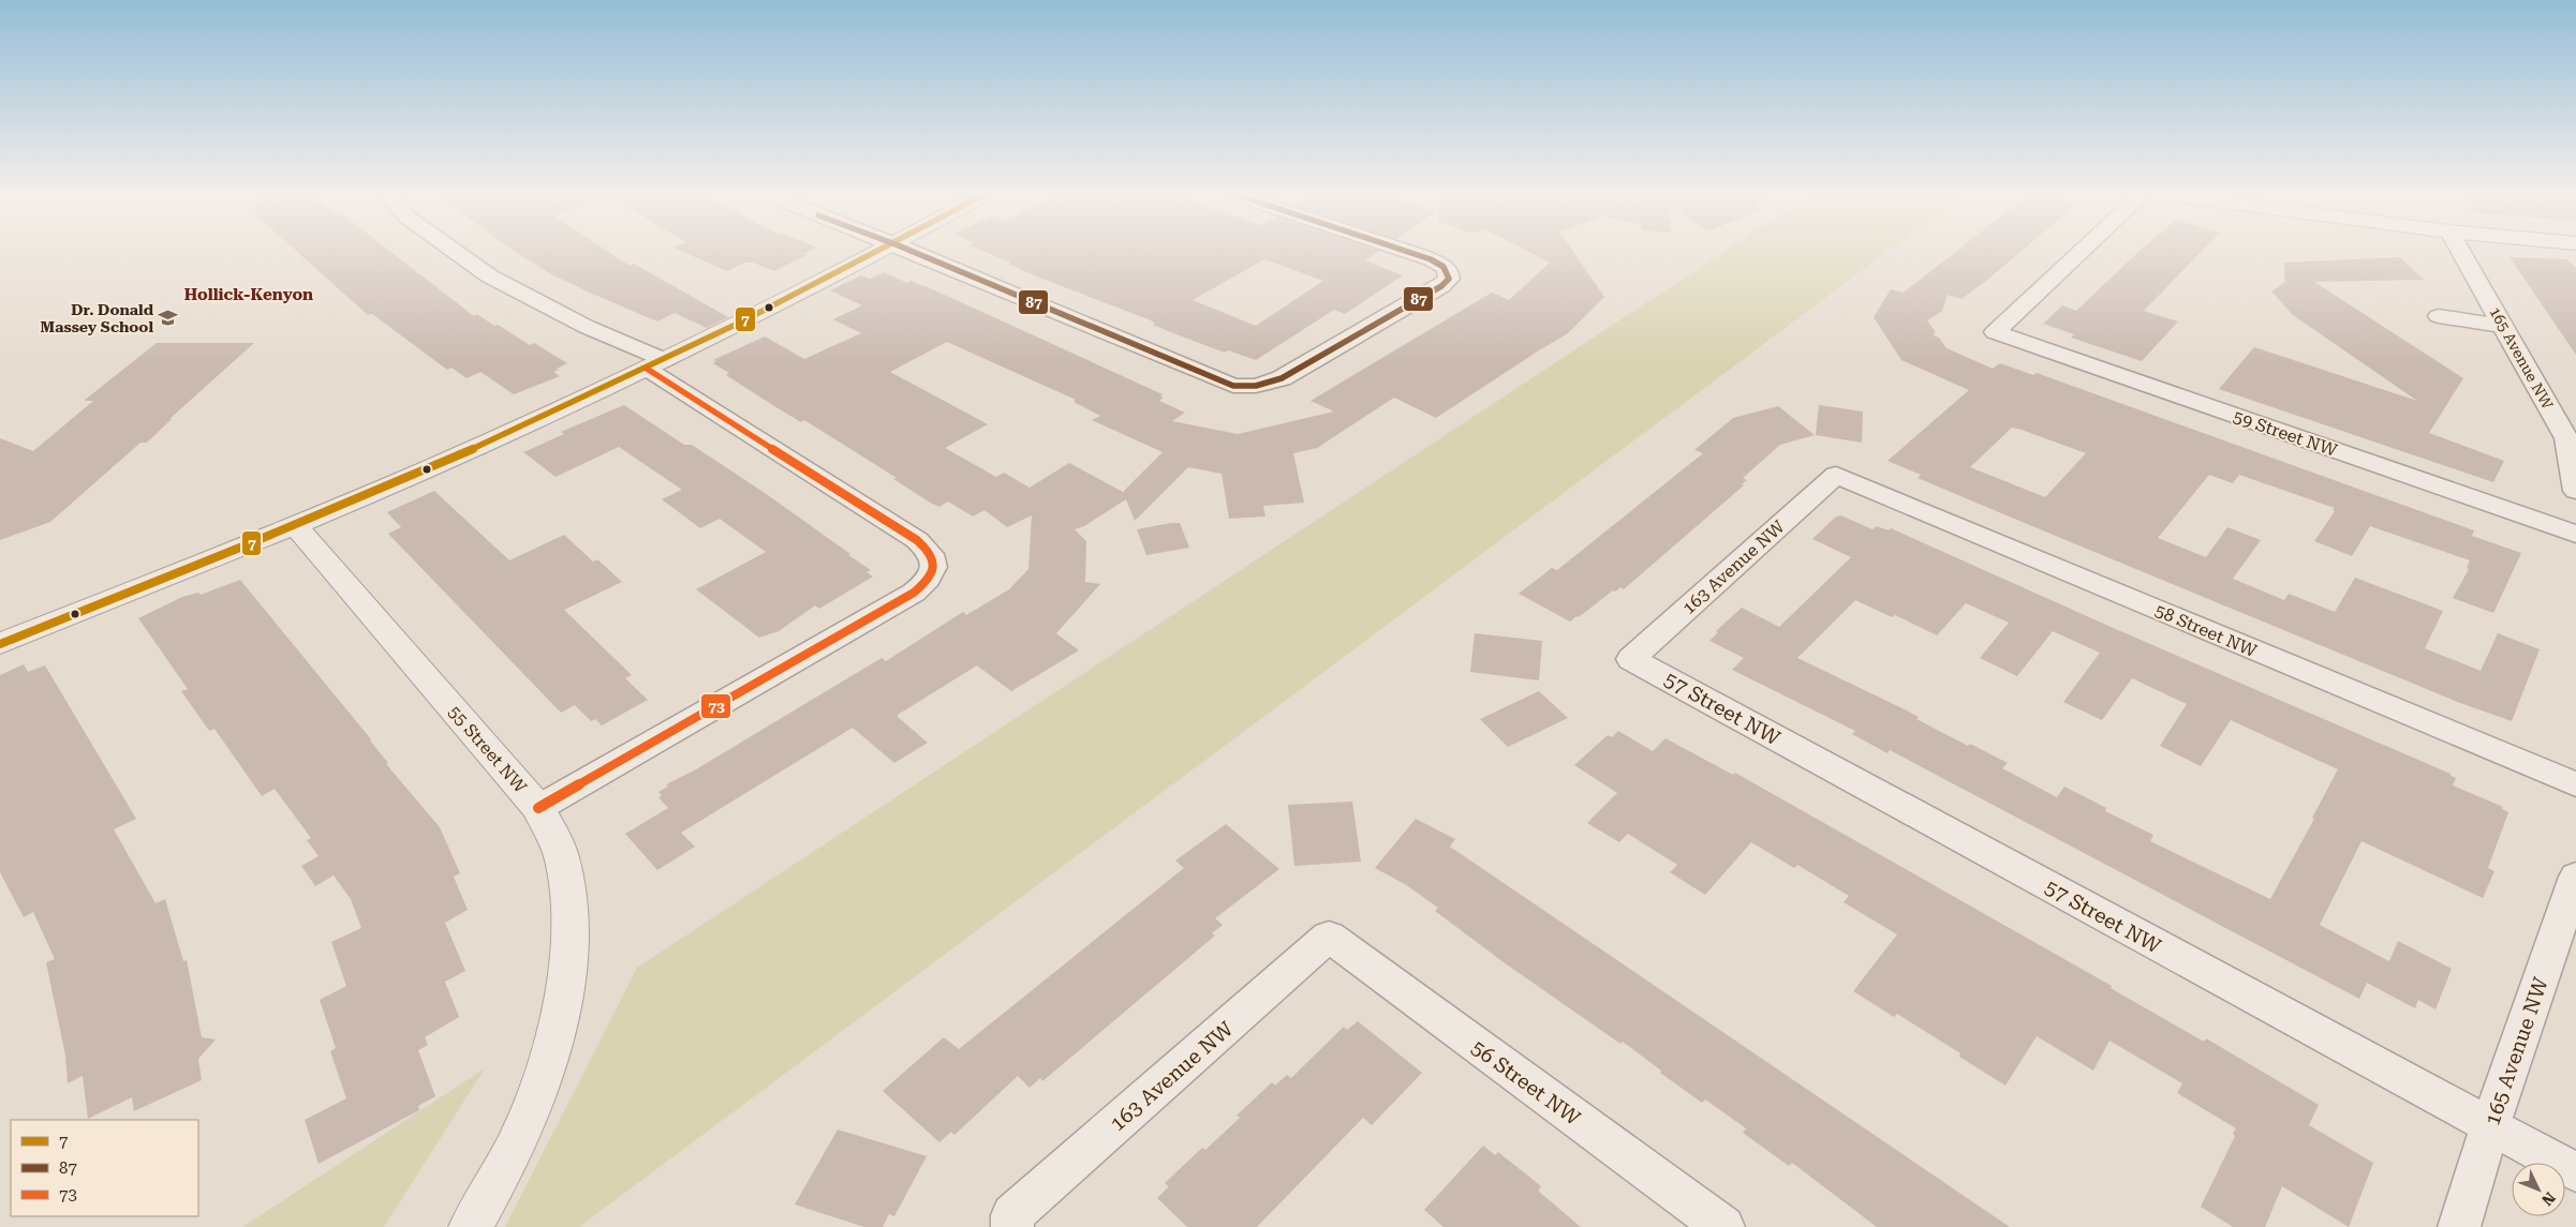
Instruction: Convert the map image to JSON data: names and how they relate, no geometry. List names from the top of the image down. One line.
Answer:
{"streets":{"street":["165 Avenue NW","59 Street NW","163 Avenue NW","58 Street NW","57 Street NW","55 Street NW","56 Street NW"]},"crossings":[["165 Avenue NW","57 Street NW"],["163 Avenue NW","58 Street NW"],["163 Avenue NW","57 Street NW"],["163 Avenue NW","56 Street NW"]],"districts":["Hollick-Kenyon"],"places":{"school or university":["Dr. Donald Massey School"]},"lines":["transit line 7","transit line 87","transit line 73"],"legend":["7","87","73"],"north":"bottom right"}
